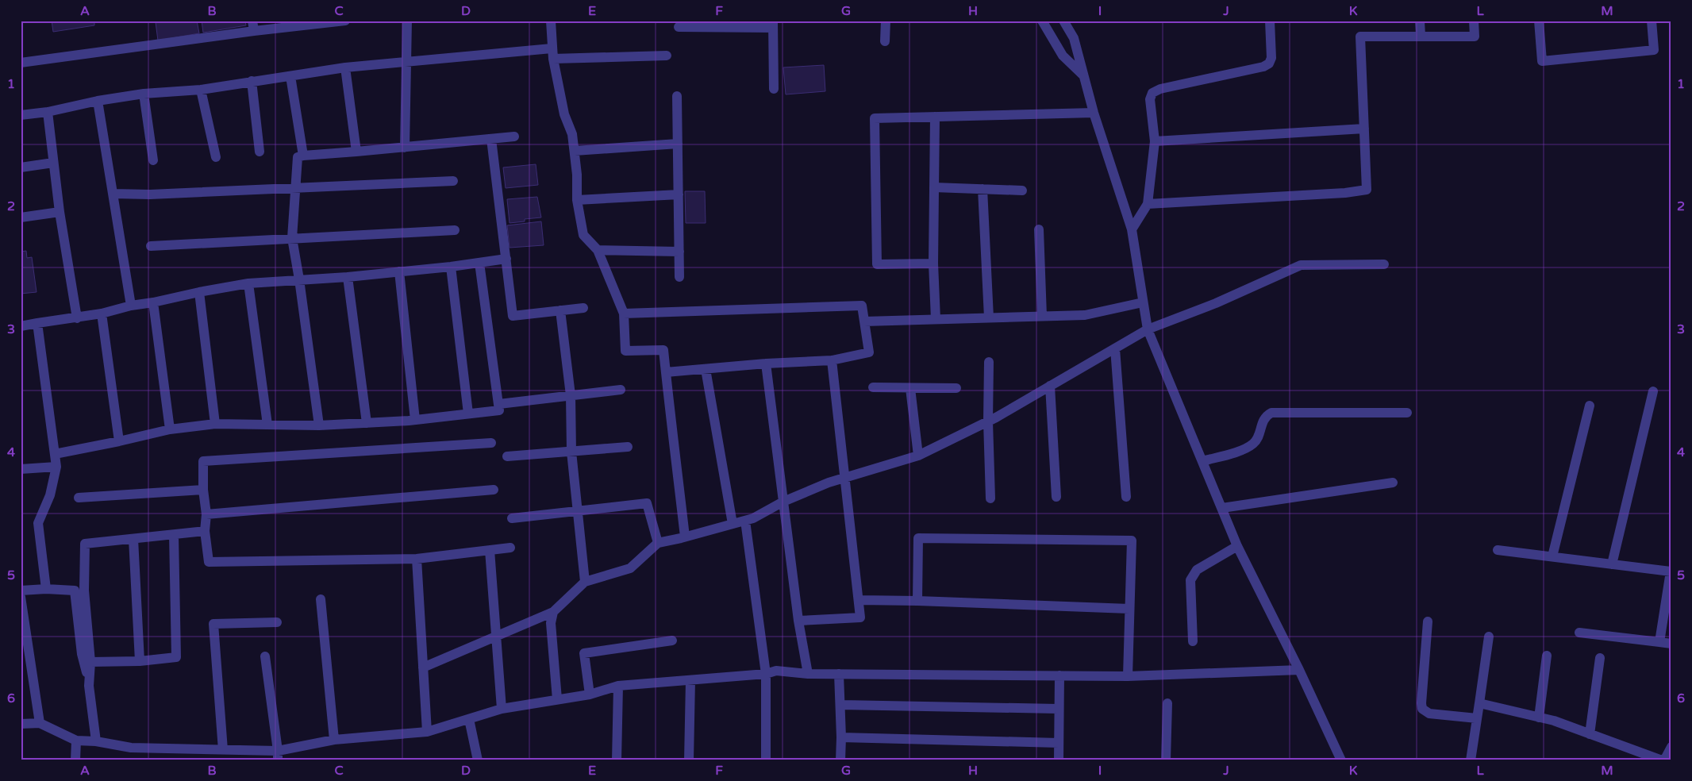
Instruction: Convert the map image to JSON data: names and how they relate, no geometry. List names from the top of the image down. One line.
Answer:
{"grid":{"columns":["A","B","C","D","E","F","G","H","I","J","K","L","M"],"rows":["1","2","3","4","5","6"]}}
